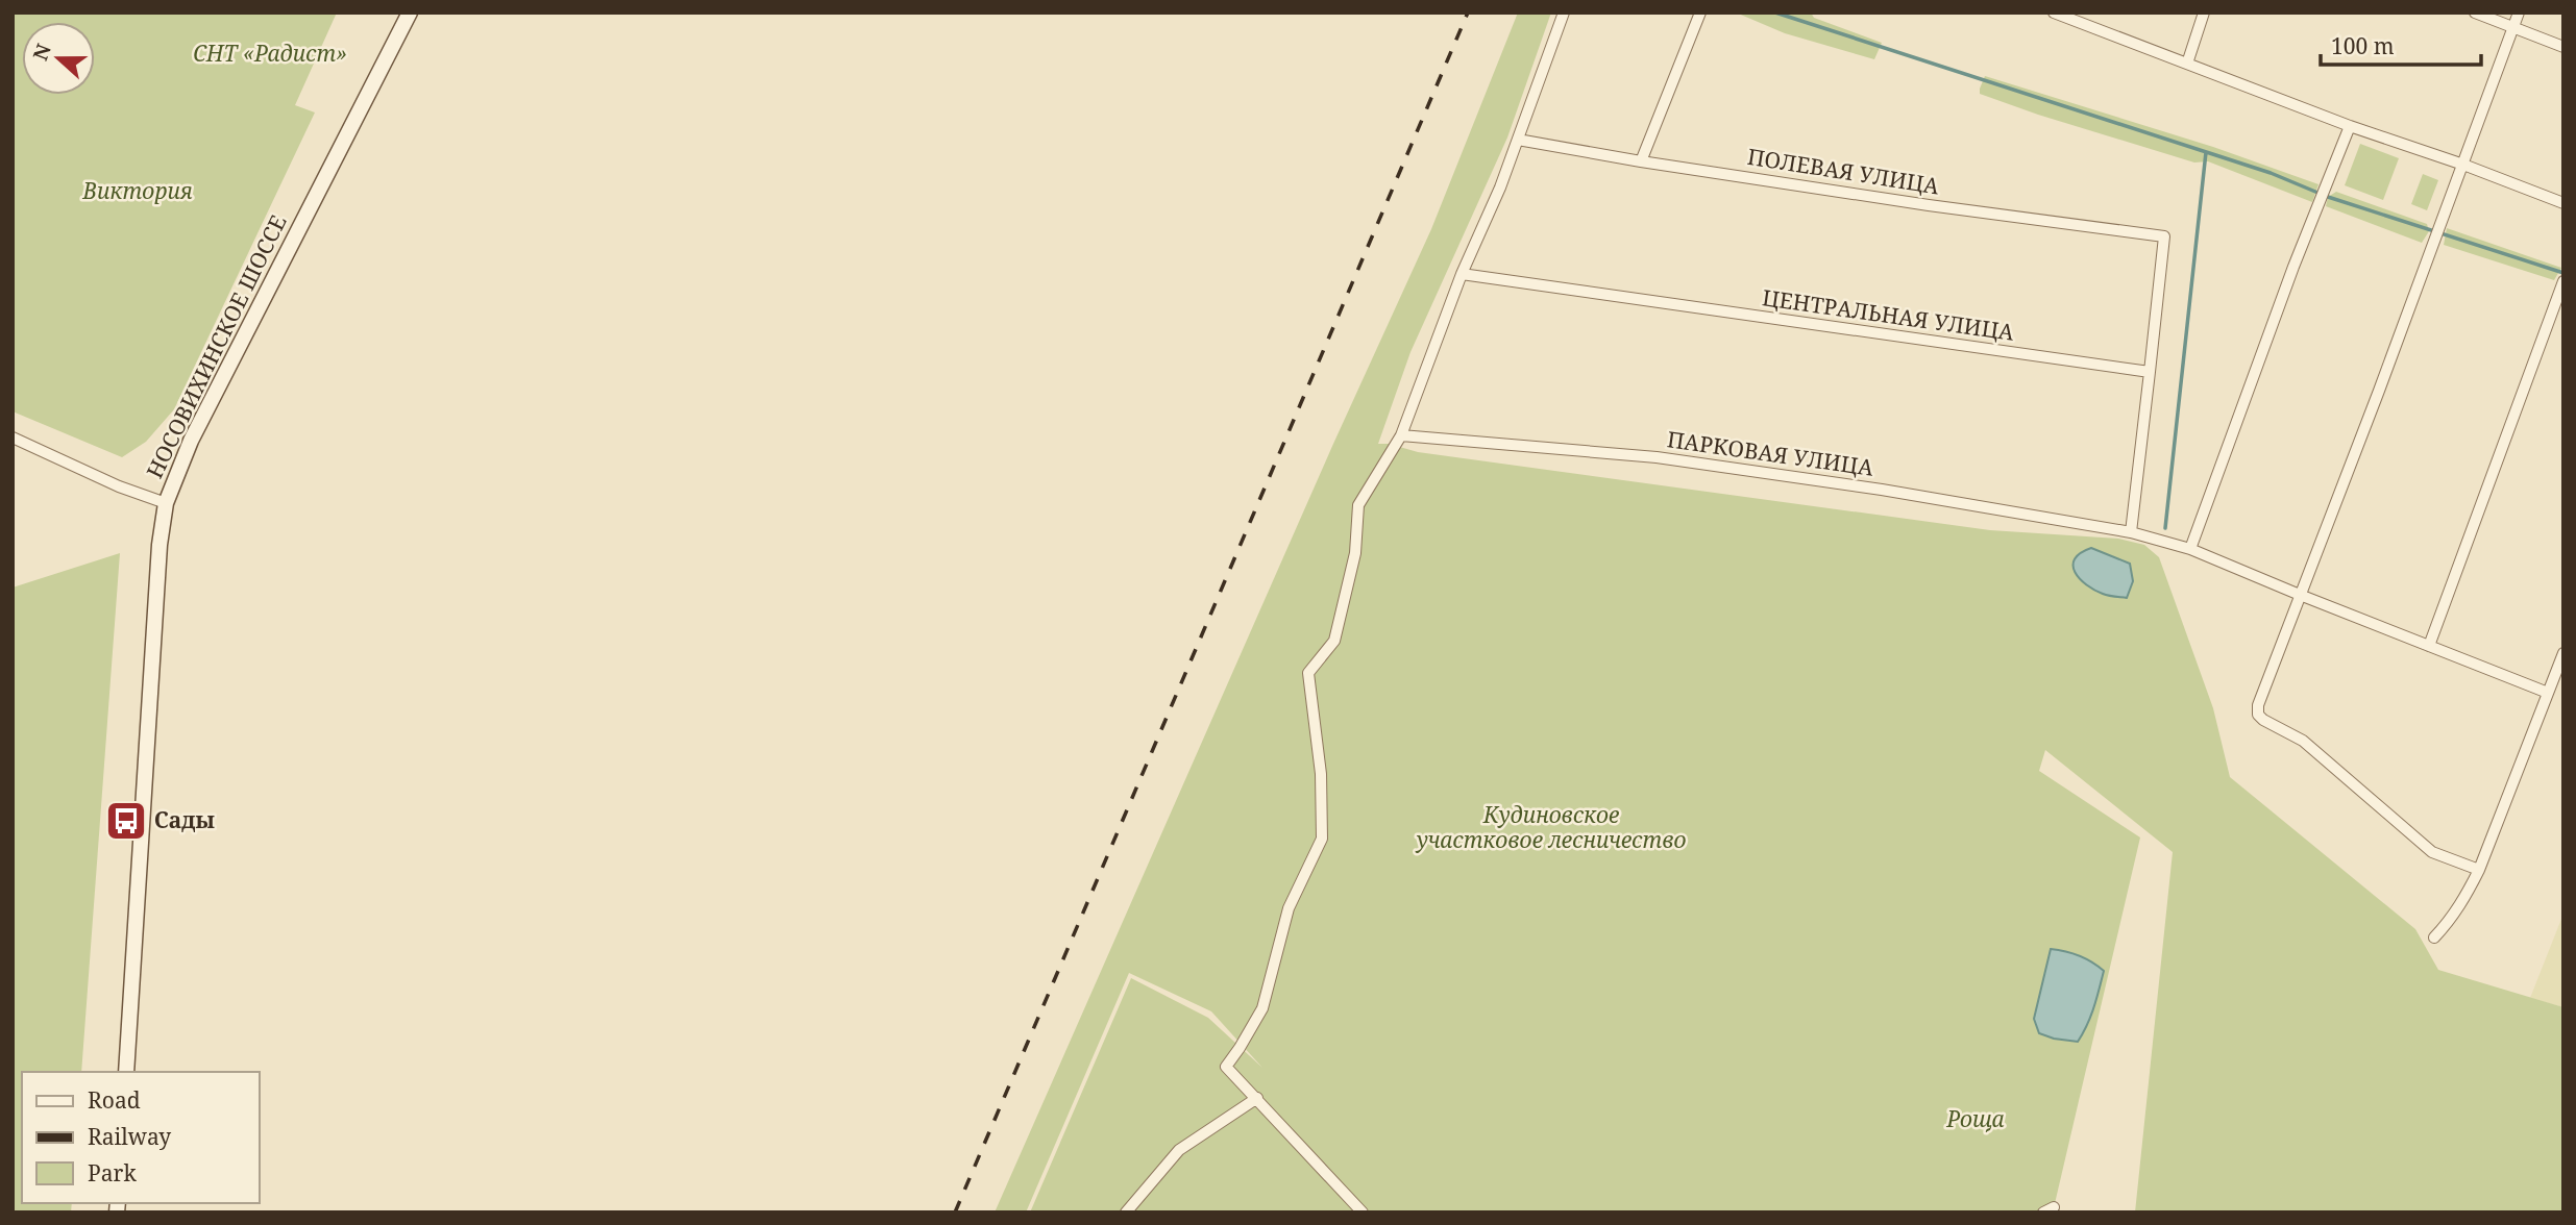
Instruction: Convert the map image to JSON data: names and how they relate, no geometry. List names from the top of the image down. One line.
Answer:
{"streets":{"main road":["НОСОВИХИНСКОЕ ШОССЕ"],"street":["ПОЛЕВАЯ УЛИЦА","ЦЕНТРАЛЬНАЯ УЛИЦА","ПАРКОВАЯ УЛИЦА"]},"crossings":[["ПОЛЕВАЯ УЛИЦА","ЦЕНТРАЛЬНАЯ УЛИЦА"]],"parks":["СНТ «Радист»","Виктория","Кудиновское участковое лесничество","Роща"],"places":{"bus stop":["Сады"]},"legend":["Road","Railway","Park"],"scale_bar":"100 m","north":"left"}
